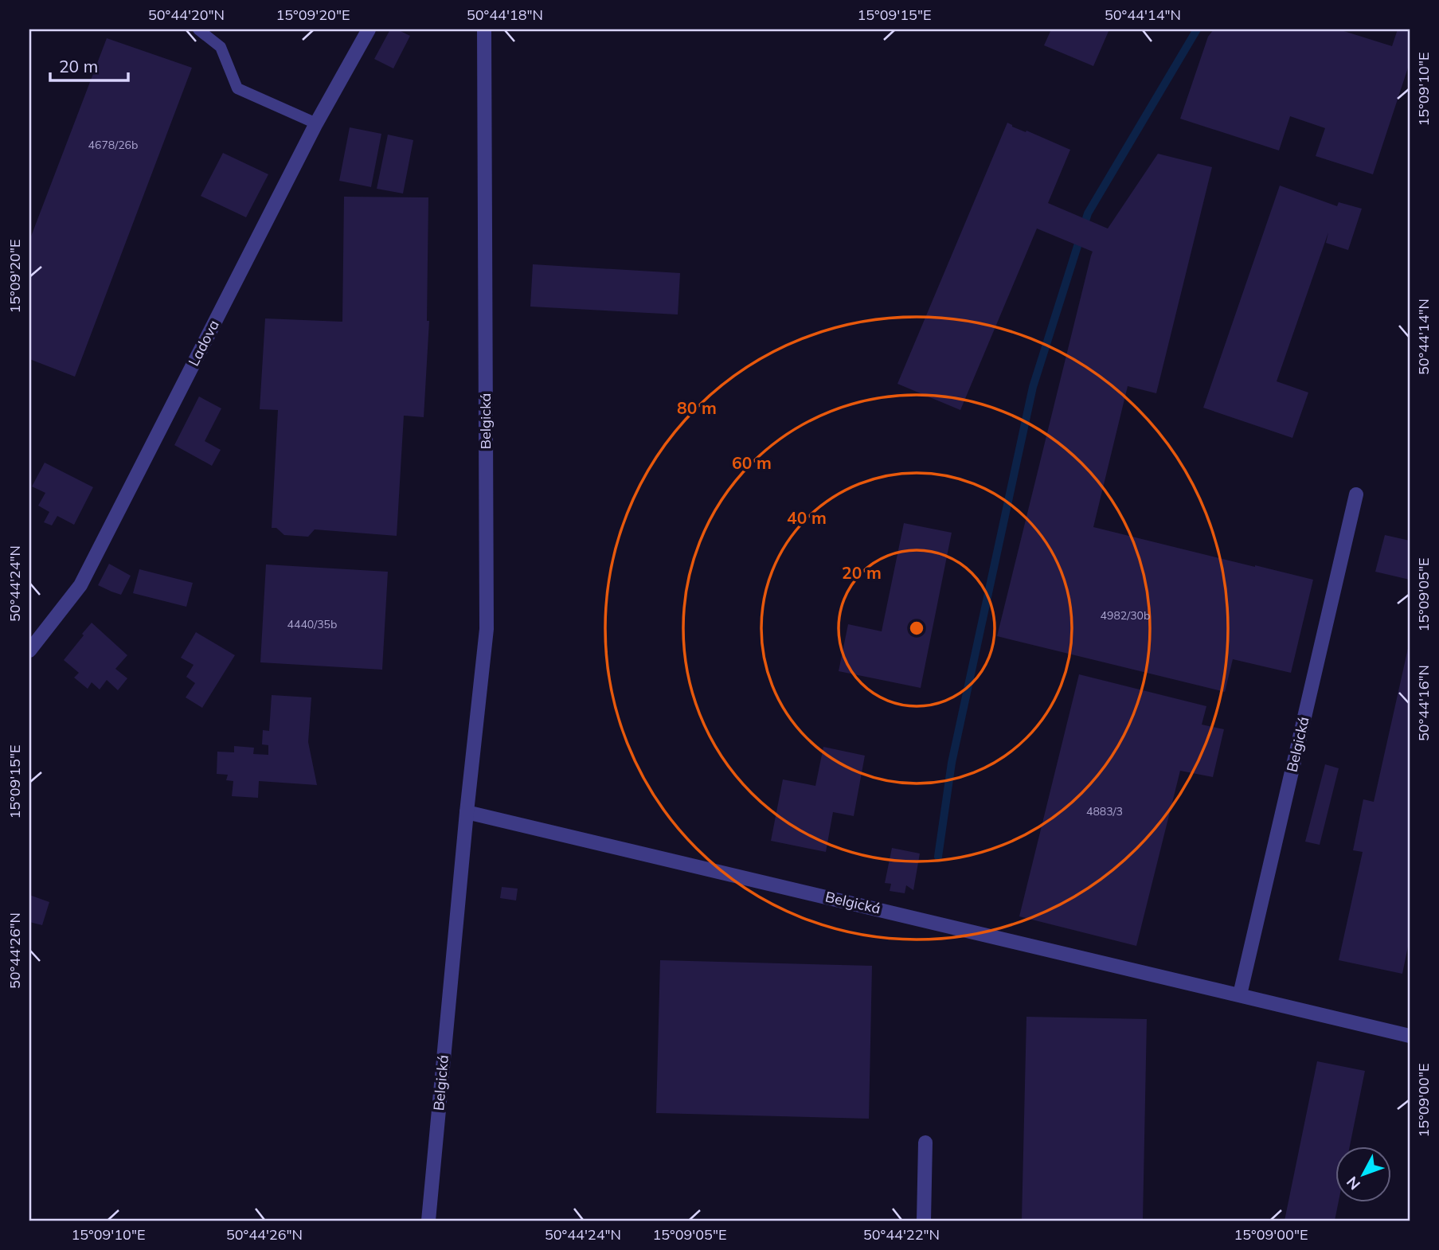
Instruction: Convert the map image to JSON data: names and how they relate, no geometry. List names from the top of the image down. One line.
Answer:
{"streets":{"street":["Ladova","Belgická"]},"house_numbers":["4678/26b","4982/30b","4440/35b","4883/3"],"scale_bar":"20 m","north":"bottom left","coordinates":["50°44'20\"N","15°09'20\"E","50°44'18\"N","15°09'15\"E","50°44'14\"N","15°09'10\"E","50°44'24\"N","15°09'05\"E","50°44'16\"N","50°44'26\"N","15°09'00\"E","50°44'22\"N"],"rings":["80 m","60 m","40 m","20 m"]}
